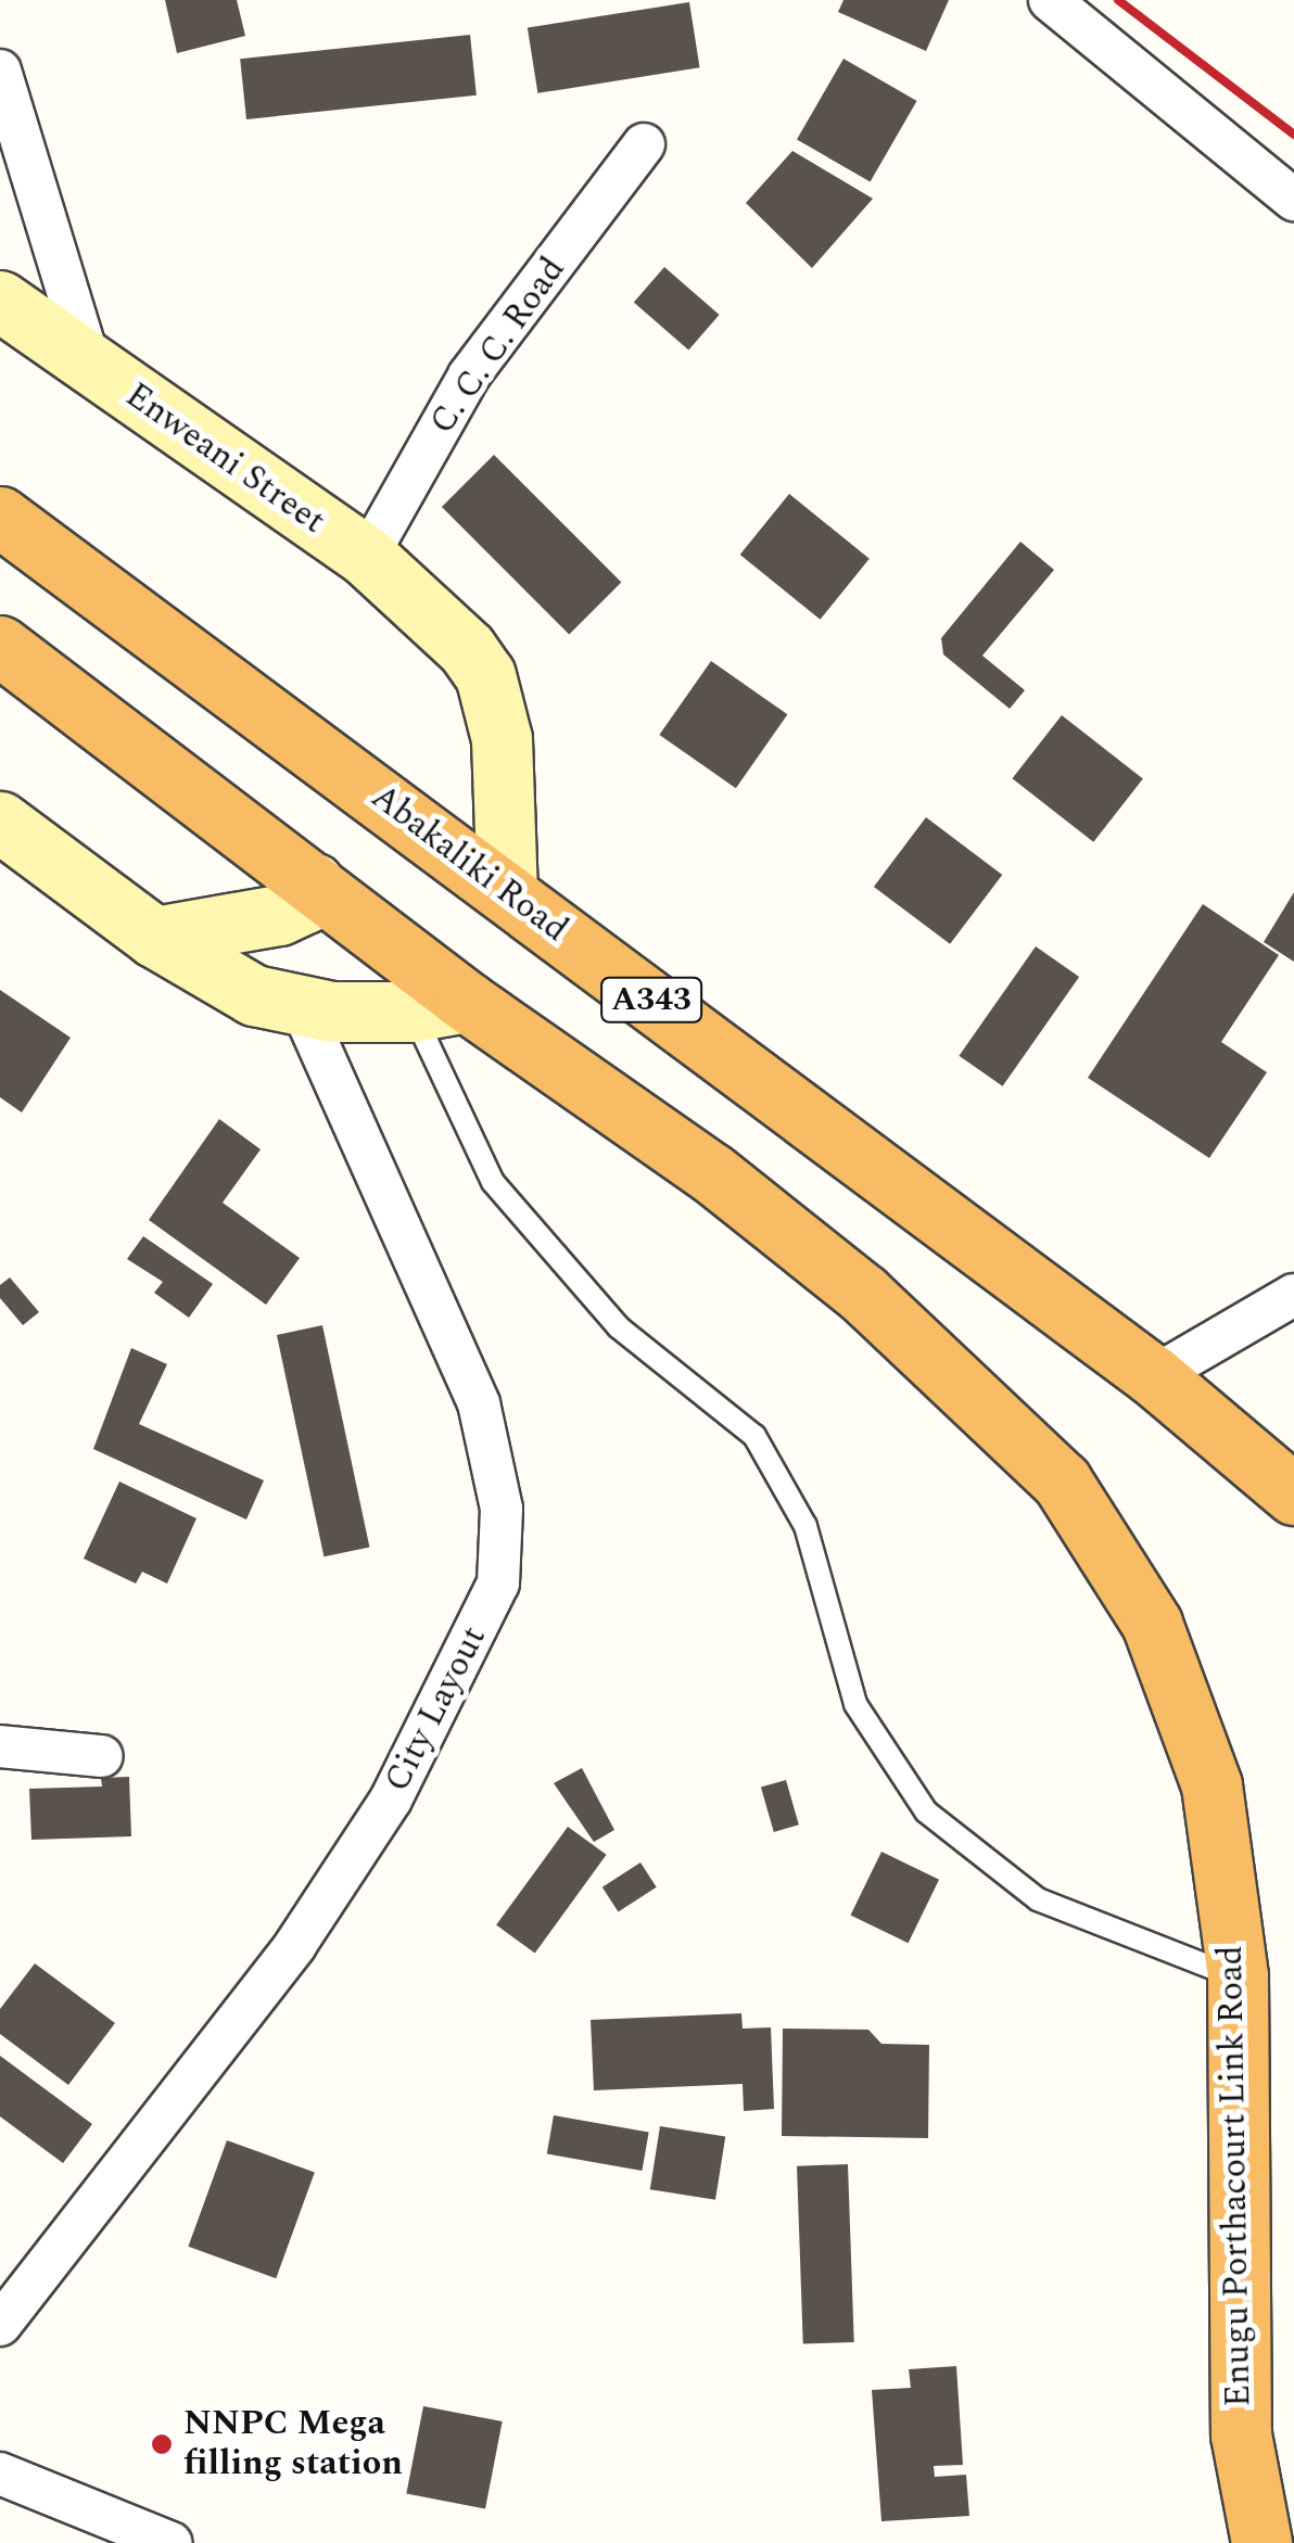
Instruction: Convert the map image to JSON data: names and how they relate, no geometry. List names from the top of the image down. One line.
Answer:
{"streets":{"highway":["Abakaliki Road","A343","Enugu Porthacourt Link Road"],"main road":["Enweani Street"],"street":["C. C. C. Road","City Layout"]},"crossings":[["C. C. C. Road","Enweani Street"],["Enweani Street","Abakaliki Road"],["A343","Enugu Porthacourt Link Road"]],"places":["NNPC Mega filling station"]}
